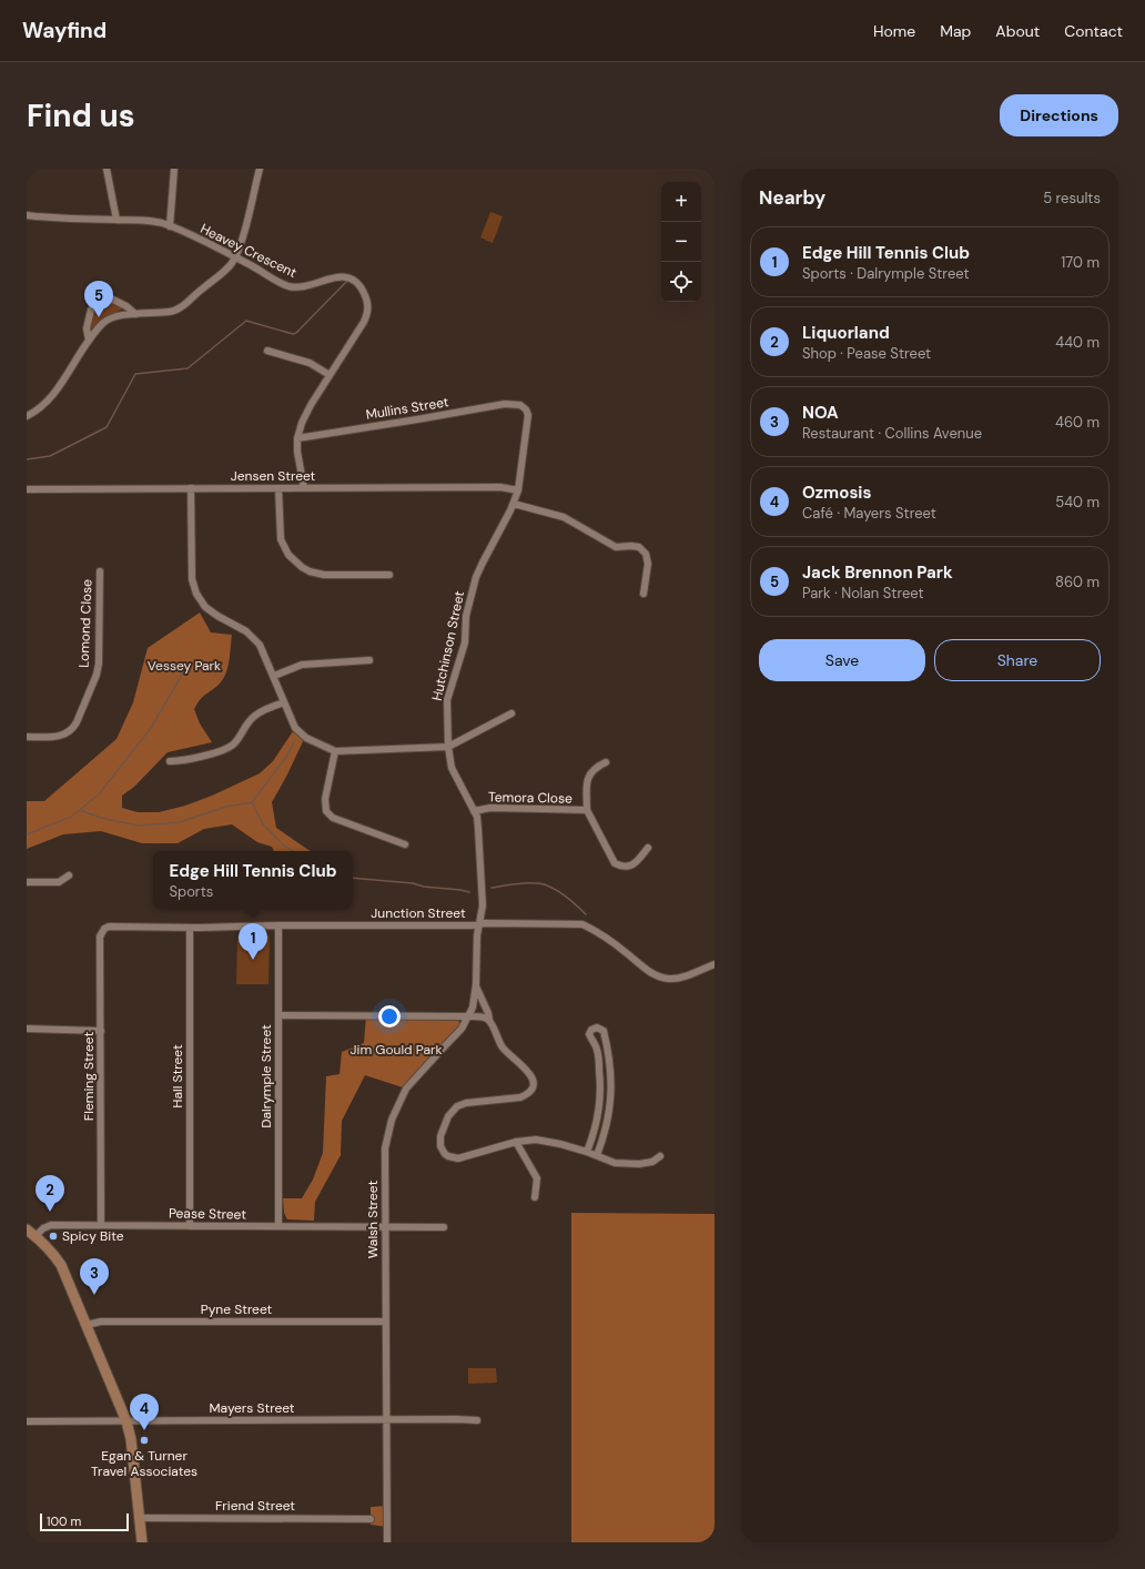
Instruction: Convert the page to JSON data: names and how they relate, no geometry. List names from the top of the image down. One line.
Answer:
{"streets":{"street":["Heavey Crescent","Mullins Street","Jensen Street","Lomond Close","Hutchinson Street","Temora Close","Junction Street","Fleming Street","Hall Street","Dalrymple Street","Pease Street","Walsh Street","Pyne Street","Mayers Street","Friend Street"]},"crossings":[["Heavey Crescent","Mullins Street"],["Heavey Crescent","Jensen Street"],["Mullins Street","Hutchinson Street"],["Jensen Street","Hutchinson Street"],["Hutchinson Street","Temora Close"],["Hutchinson Street","Junction Street"],["Hutchinson Street","Walsh Street"],["Junction Street","Fleming Street"],["Junction Street","Hall Street"],["Junction Street","Dalrymple Street"],["Junction Street","Walsh Street"],["Fleming Street","Pease Street"],["Hall Street","Pease Street"],["Dalrymple Street","Pease Street"],["Pease Street","Walsh Street"],["Walsh Street","Pyne Street"],["Walsh Street","Mayers Street"]],"parks":["Vessey Park","Jim Gould Park"],"places":["Spicy Bite","Egan & Turner Travel Associates"],"scale_bar":"100 m","page":{"header":"Wayfind","nav":["Home","Map","About","Contact"],"buttons":["Directions",["Save","Share"]],"title":"Find us","heading":["Nearby","5 results"],"map_buttons":["+","−"],"list":[{"mark":"1","name":"Edge Hill Tennis Club","note":"Sports · Dalrymple Street","value":"170 m"},{"mark":"2","name":"Liquorland","note":"Shop · Pease Street","value":"440 m"},{"mark":"3","name":"NOA","note":"Restaurant · Collins Avenue","value":"460 m"},{"mark":"4","name":"Ozmosis","note":"Café · Mayers Street","value":"540 m"},{"mark":"5","name":"Jack Brennon Park","note":"Park · Nolan Street","value":"860 m"}],"pins":["5","1","2","3","4"],"popup":["Edge Hill Tennis Club","Sports"],"scale":"100 m"}}
